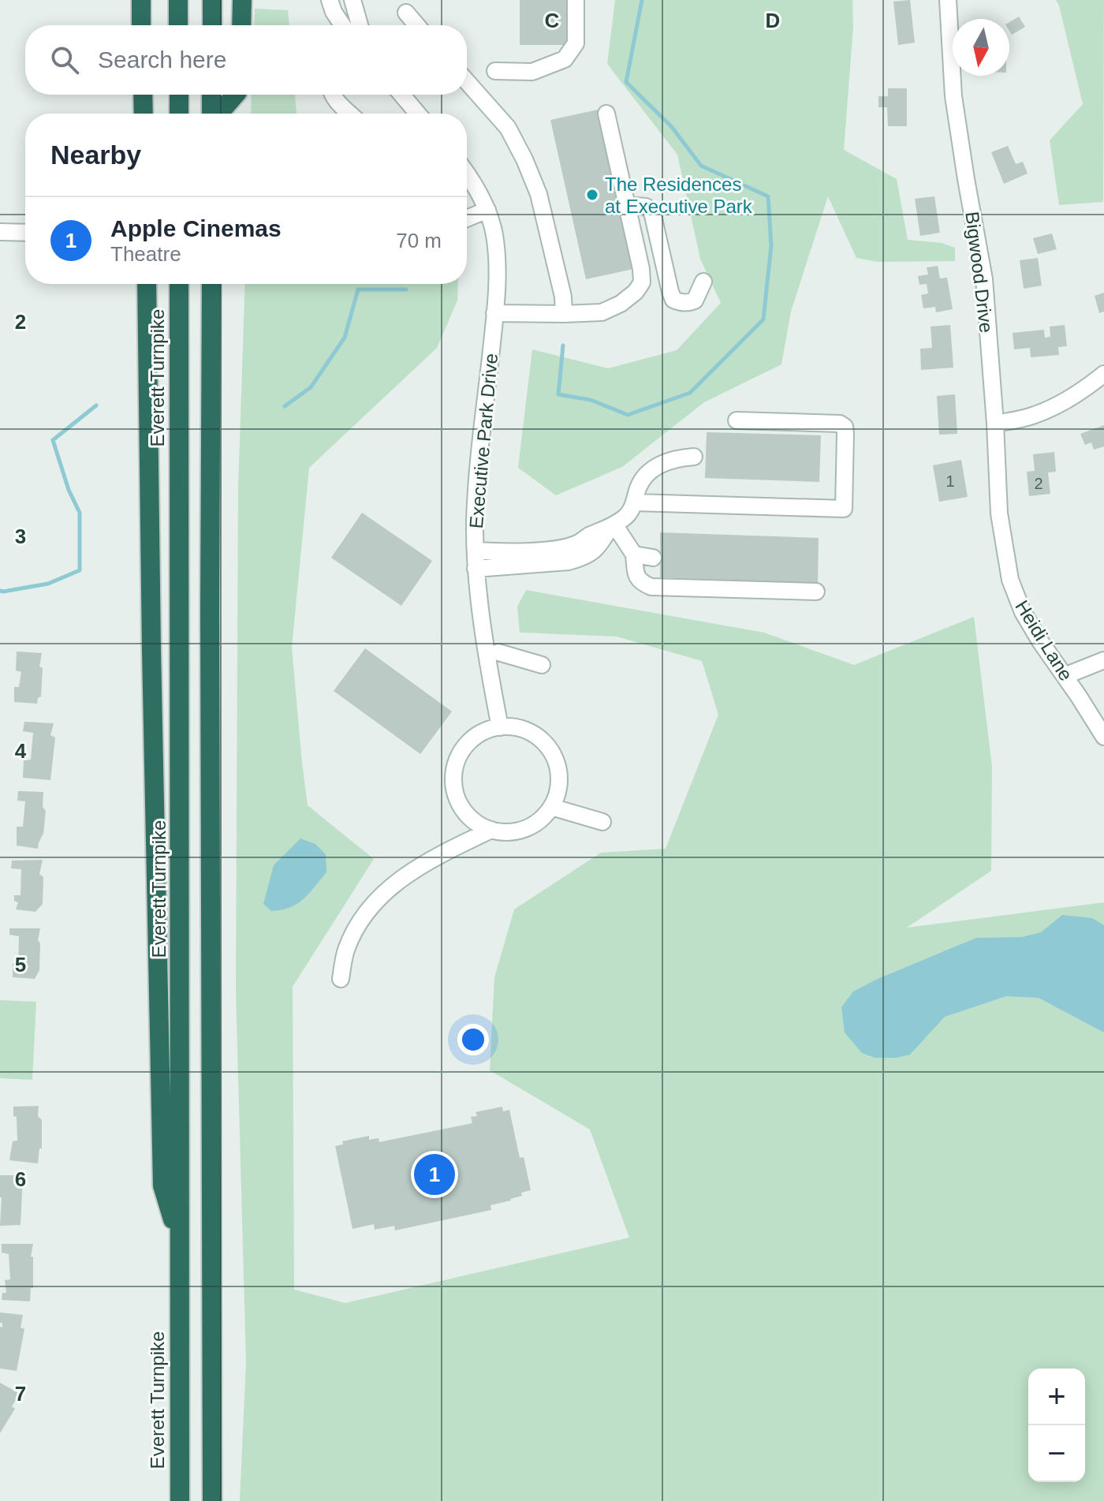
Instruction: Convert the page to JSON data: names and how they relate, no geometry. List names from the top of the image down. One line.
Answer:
{"streets":{"highway":["Everett Turnpike"],"street":["Bigwood Drive","Executive Park Drive","Heidi Lane"]},"crossings":[["Bigwood Drive","Heidi Lane"]],"places":["The Residences at Executive Park"],"house_numbers":["1","2"],"north":"bottom","page":{"search":"Search here","heading":"Nearby","list":[{"mark":"1","name":"Apple Cinemas","note":"Theatre","value":"70 m"}],"pins":"1","map_buttons":["+","−"]},"grid":{"columns":["C","D"],"rows":["2","3","4","5","6","7"]}}
